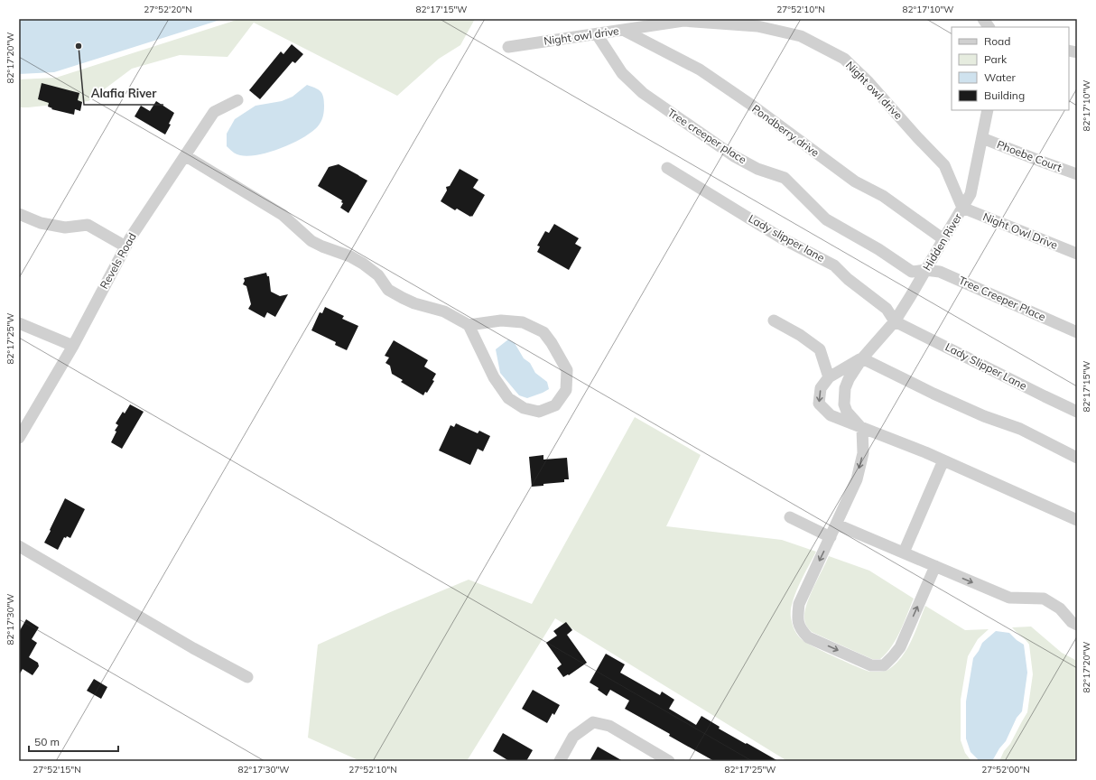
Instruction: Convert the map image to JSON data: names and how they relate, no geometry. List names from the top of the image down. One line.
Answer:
{"streets":{"street":["Night owl drive","Pondberry drive","Tree creeper place","Phoebe Court","Night Owl Drive","Lady slipper lane","Hidden River","Revels Road","Tree Creeper Place","Lady Slipper Lane"]},"crossings":[["Night owl drive","Pondberry drive"],["Night owl drive","Tree creeper place"],["Night owl drive","Night Owl Drive"],["Night owl drive","Hidden River"],["Pondberry drive","Hidden River"],["Tree creeper place","Hidden River"],["Tree creeper place","Tree Creeper Place"],["Phoebe Court","Hidden River"],["Night Owl Drive","Hidden River"],["Lady slipper lane","Hidden River"],["Lady slipper lane","Lady Slipper Lane"],["Hidden River","Tree Creeper Place"],["Hidden River","Lady Slipper Lane"]],"places":["Alafia River"],"legend":["Road","Park","Water","Building"],"scale_bar":"50 m","coordinates":["27°52'20\"N","82°17'15\"W","27°52'10\"N","82°17'10\"W","82°17'20\"W","82°17'25\"W","82°17'30\"W","27°52'15\"N","27°52'00\"N"]}
